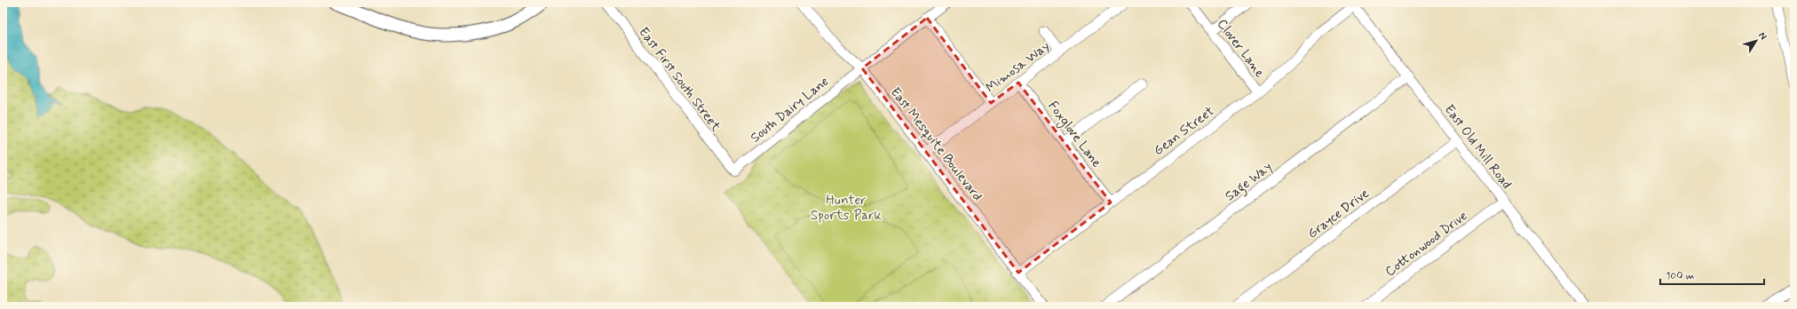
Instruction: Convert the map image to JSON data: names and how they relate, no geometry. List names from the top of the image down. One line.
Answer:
{"streets":{"street":["Clover Lane","Mimosa Way","East First South Street","South Dairy Lane","Gean Street","Foxglove Lane","East Mesquite Boulevard","East Old Mill Road","Sage Way","Grayce Drive","Cottonwood Drive"]},"crossings":[["Clover Lane","Gean Street"],["Mimosa Way","Foxglove Lane"],["Mimosa Way","East Mesquite Boulevard"],["East First South Street","South Dairy Lane"],["South Dairy Lane","East Mesquite Boulevard"],["Gean Street","Foxglove Lane"],["Gean Street","East Mesquite Boulevard"],["Gean Street","East Old Mill Road"],["East Old Mill Road","Sage Way"],["East Old Mill Road","Grayce Drive"],["East Old Mill Road","Cottonwood Drive"]],"parks":["Hunter Sports Park"],"scale_bar":"100 m","north":"top right"}
